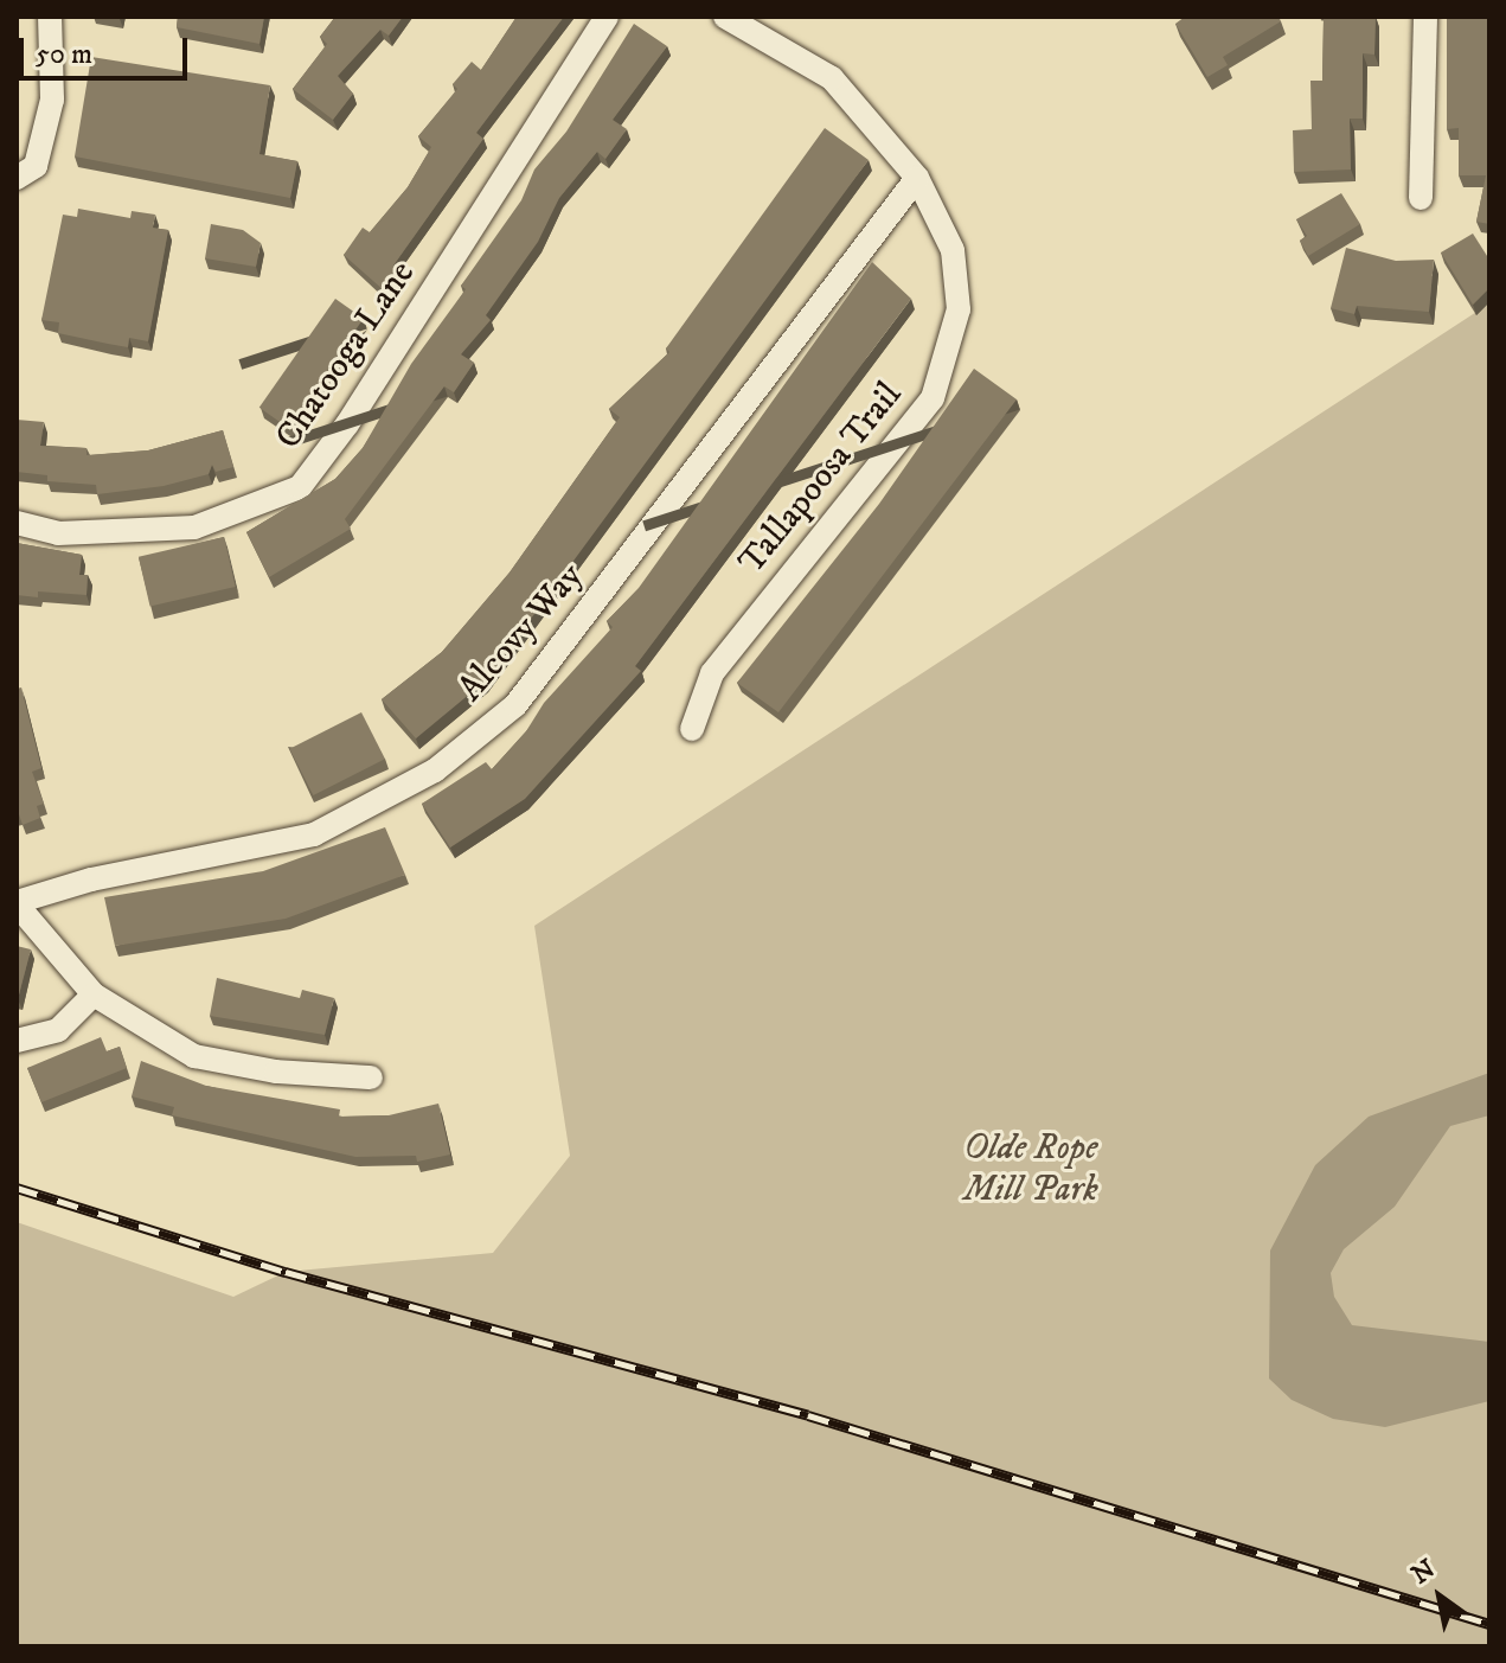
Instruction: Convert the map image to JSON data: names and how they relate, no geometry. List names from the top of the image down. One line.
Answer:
{"streets":{"street":["Chatooga Lane","Tallapoosa Trail","Alcovy Way"]},"crossings":[["Tallapoosa Trail","Alcovy Way"]],"parks":["Olde Rope Mill Park"],"scale_bar":"50 m","north":"top left"}
